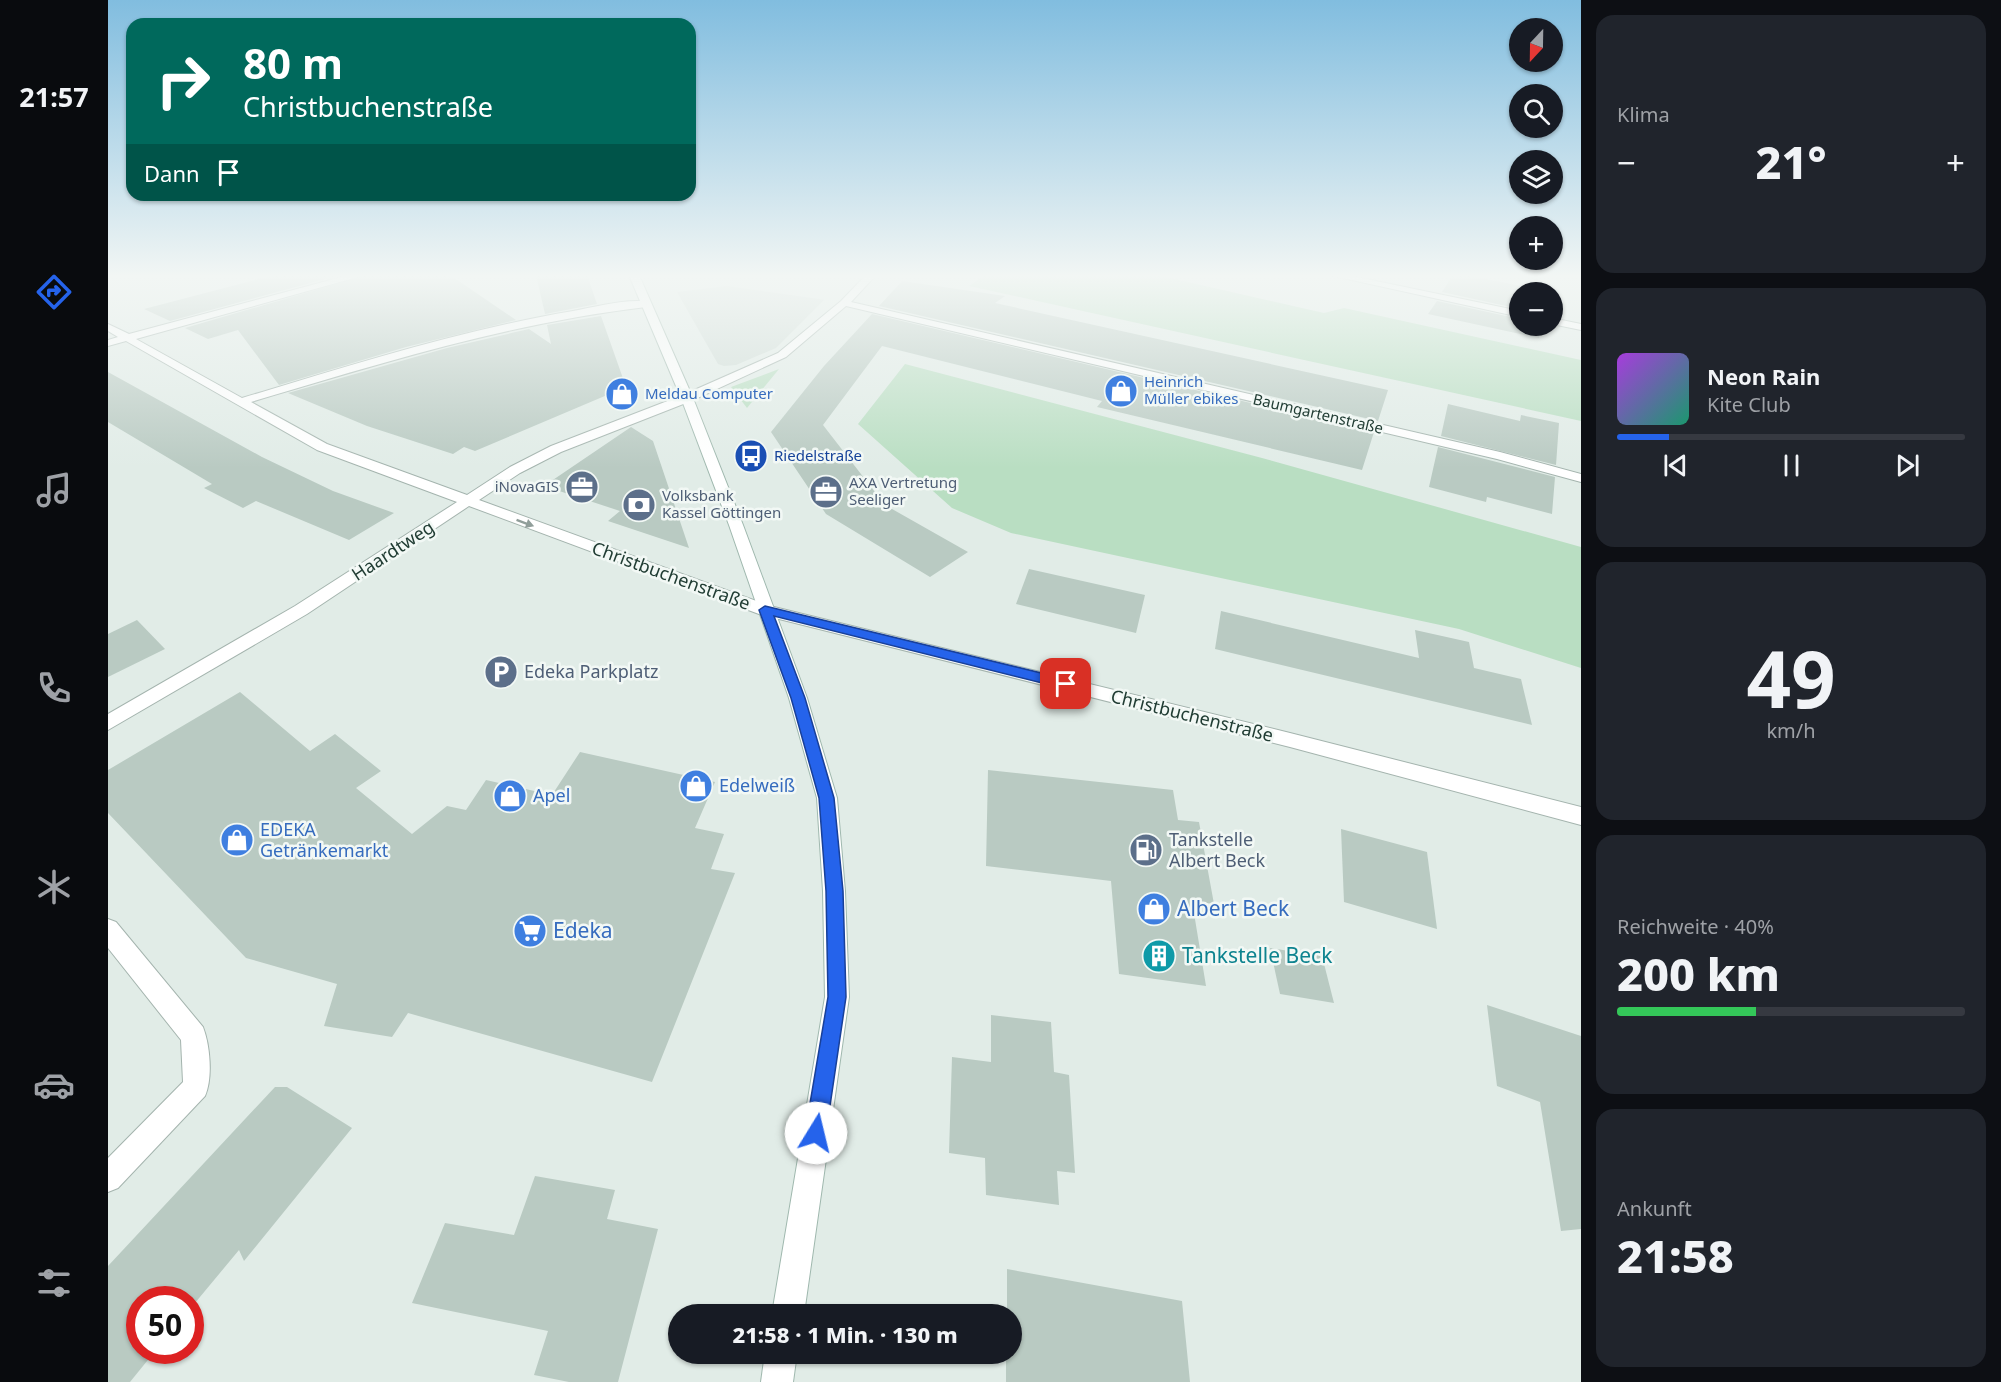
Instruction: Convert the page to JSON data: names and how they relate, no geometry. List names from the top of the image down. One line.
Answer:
{"streets":{"street":["Baumgartenstraße","Haardtweg","Christbuchenstraße"]},"crossings":[["Haardtweg","Christbuchenstraße"]],"places":{"shop":["Heinrich Müller ebikes","Meldau Computer","Edelweiß","Apel","EDEKA Getränkemarkt","Albert Beck"],"bus stop":["Riedelstraße"],"office":["iNovaGIS","AXA Vertretung Seeliger"],"bank":["Volksbank Kassel Göttingen"],"parking":["Edeka Parkplatz"],"fuel station":["Tankstelle Albert Beck"],"supermarket":["Edeka"],"building":["Tankstelle Beck"]},"north":"bottom","page":{"tabs":"21:57","tile":["Klima",["49","km/h"],["Reichweite · 40%","200 km"],["Ankunft","21:58"]],"map_buttons":["+","−"],"turn":["80 m","Christbuchenstraße"],"heat":["−","21°","+"],"then":"Dann","song":["Neon Rain","Kite Club"],"limit":"50","trip":"21:58 · 1 Min. · 130 m"}}
